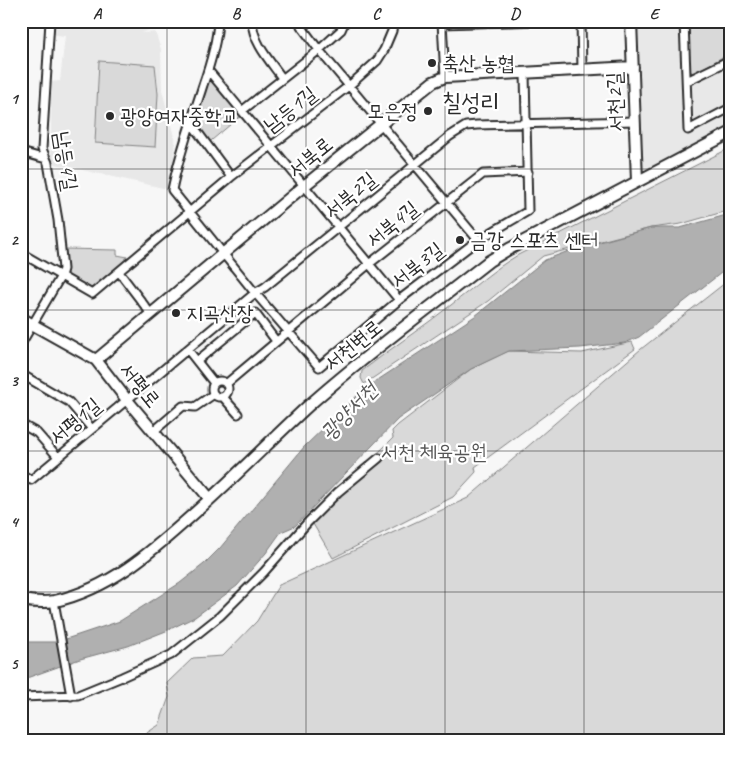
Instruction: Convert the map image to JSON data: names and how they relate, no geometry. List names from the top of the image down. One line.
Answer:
{"streets":{"street":["서천2길","남등1길","서북로","남등4길","서북2길","서북4길","서북3길","서천변로","서평로","서평1길"]},"crossings":[["서천2길","서북로"],["서천2길","서북2길"],["서천2길","서천변로"],["남등1길","남등4길"],["서북로","서북3길"],["서북로","서평로"],["서북2길","서북3길"],["서북2길","서평로"],["서북2길","서평1길"],["서북4길","서북3길"],["서천변로","서평로"],["서평로","서평1길"]],"districts":["칠성리"],"water":["광양서천"],"parks":["서천 체육공원"],"places":["축산 농협","모은정","광양여자중학교","금강 스포츠 센터","지곡산장"],"grid":{"columns":["A","B","C","D","E"],"rows":["1","2","3","4","5"]}}
